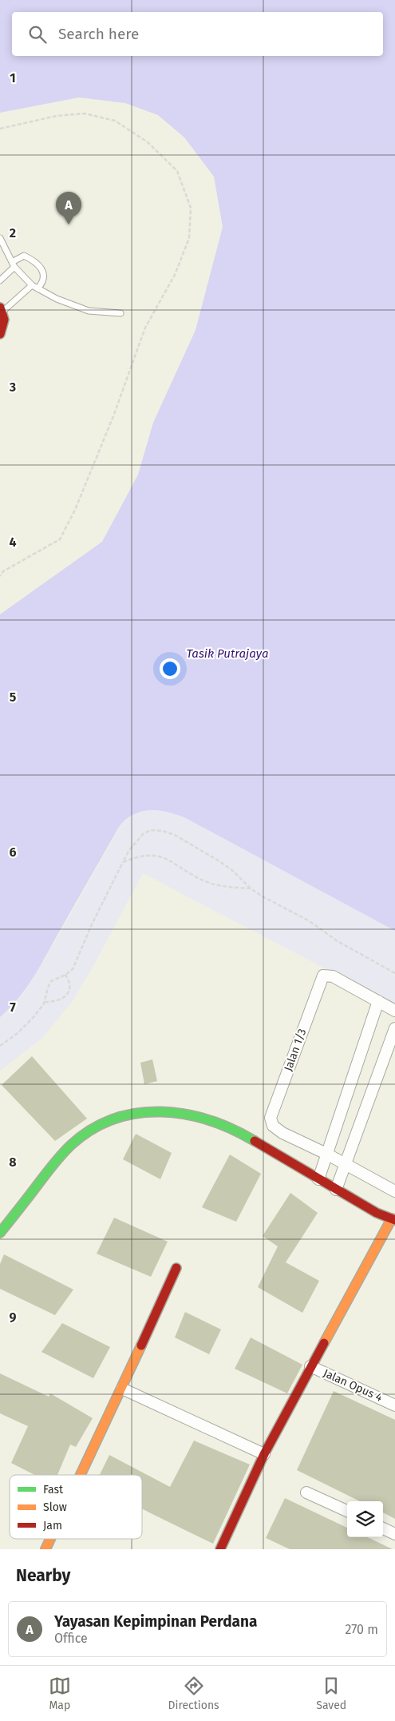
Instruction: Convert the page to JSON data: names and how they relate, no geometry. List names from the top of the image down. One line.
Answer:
{"streets":{"street":["Jalan 1/3","Jalan Opus 4"]},"water":["Tasik Putrajaya"],"legend":["Fast","Slow","Jam"],"page":{"search":"Search here","pins":"A","heading":"Nearby","list":[{"mark":"A","name":"Yayasan Kepimpinan Perdana","note":"Office","value":"270 m"}],"nav":["Map","Directions","Saved"]},"grid":{"rows":["1","2","3","4","5","6","7","8","9"]}}
